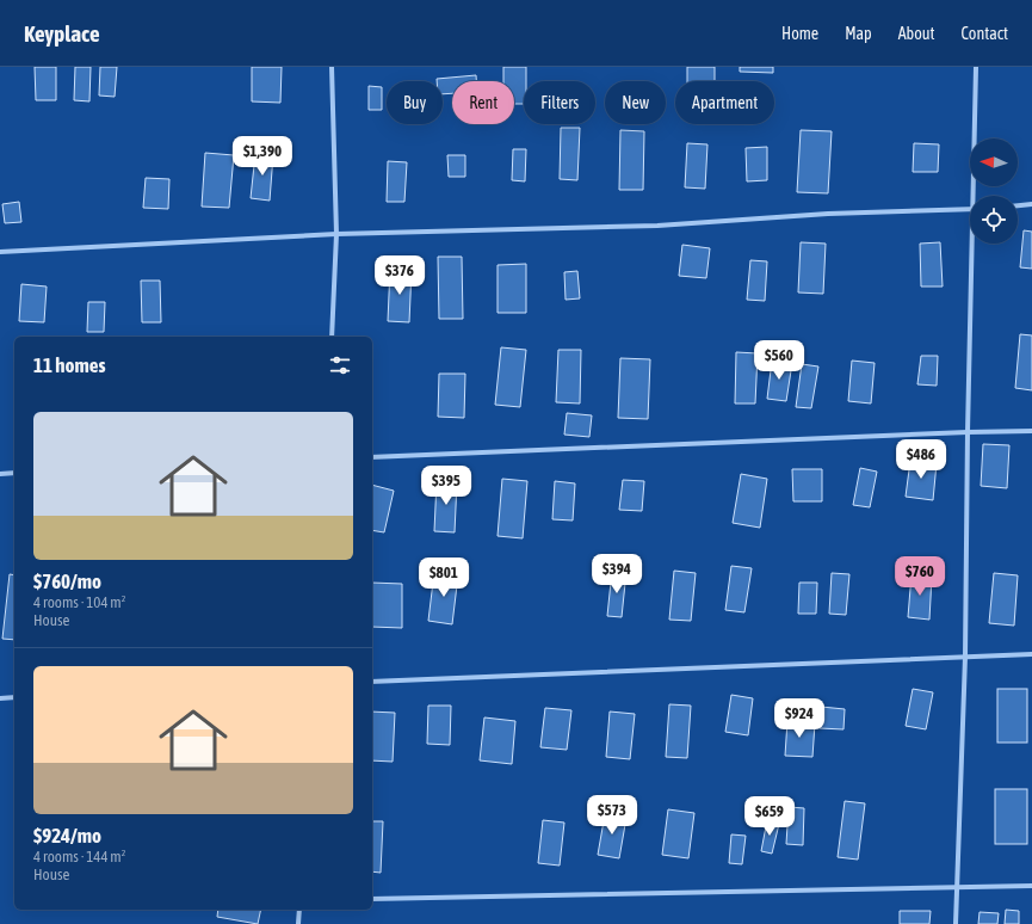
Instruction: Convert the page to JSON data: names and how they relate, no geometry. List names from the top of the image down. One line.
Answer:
{"north":"left","page":{"header":"Keyplace","nav":["Home","Map","About","Contact"],"chip":["Buy","Rent","Filters","New","Apartment"],"price":["$1,390","$376","$560","$486","$395","$394","$760","$801","$924","$573","$659"],"heading":"11 homes","list":[{"name":"$760/mo","note":"4 rooms · 104 m² · House"},{"name":"$924/mo","note":"4 rooms · 144 m² · House"}]}}
